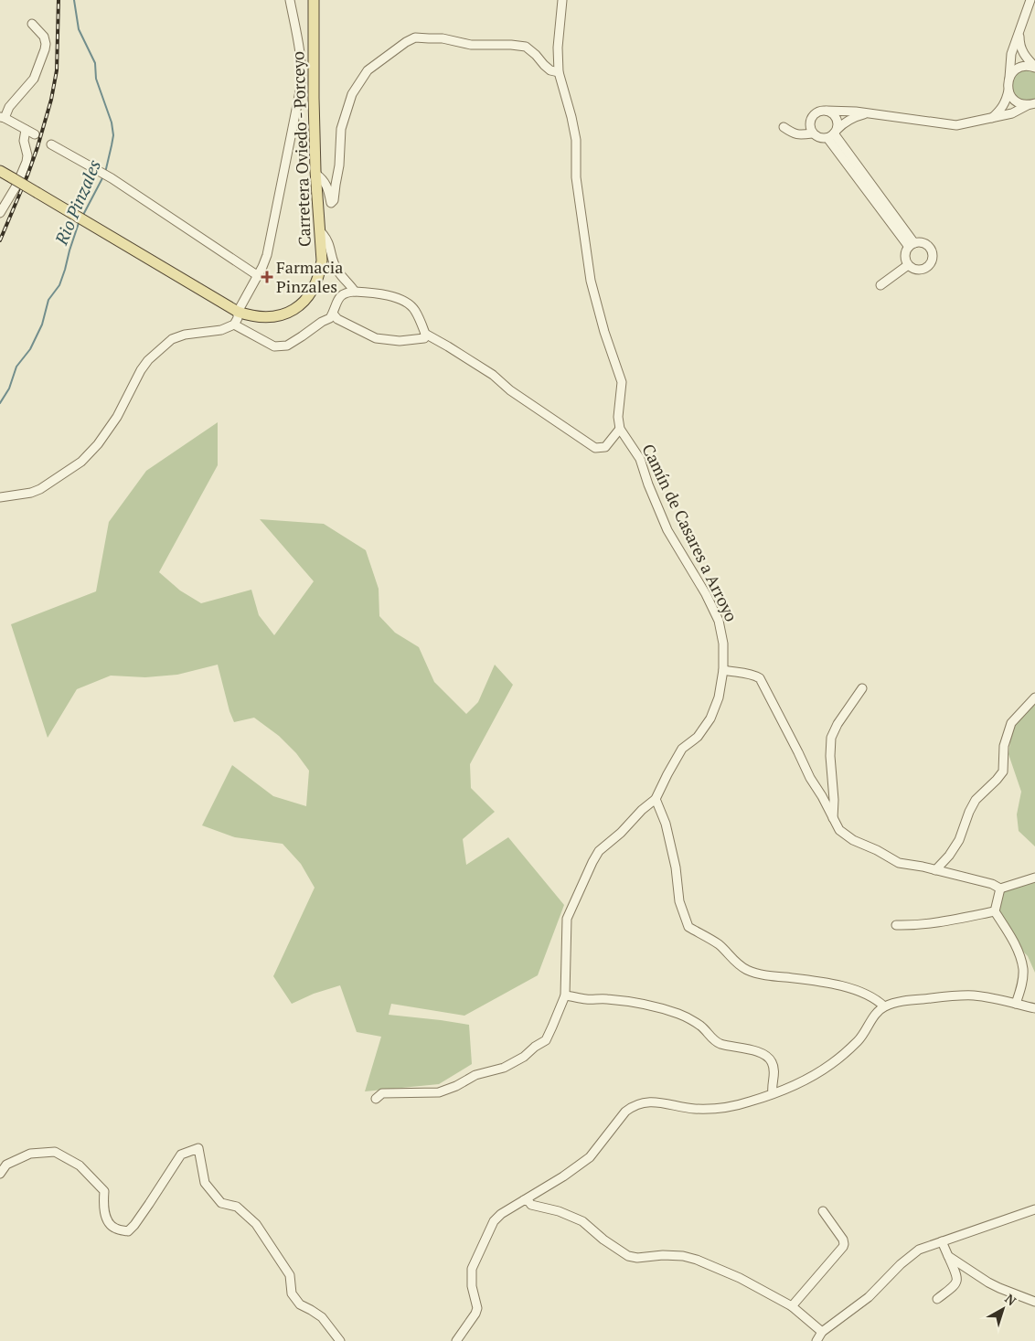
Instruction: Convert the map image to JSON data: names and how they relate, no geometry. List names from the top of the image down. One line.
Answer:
{"streets":{"main road":["Carretera Oviedo - Porceyo"],"street":["Camín de Casares a Arroyo"]},"water":["Rio Pinzales"],"places":{"health":["Farmacia Pinzales"]},"north":"top right"}
